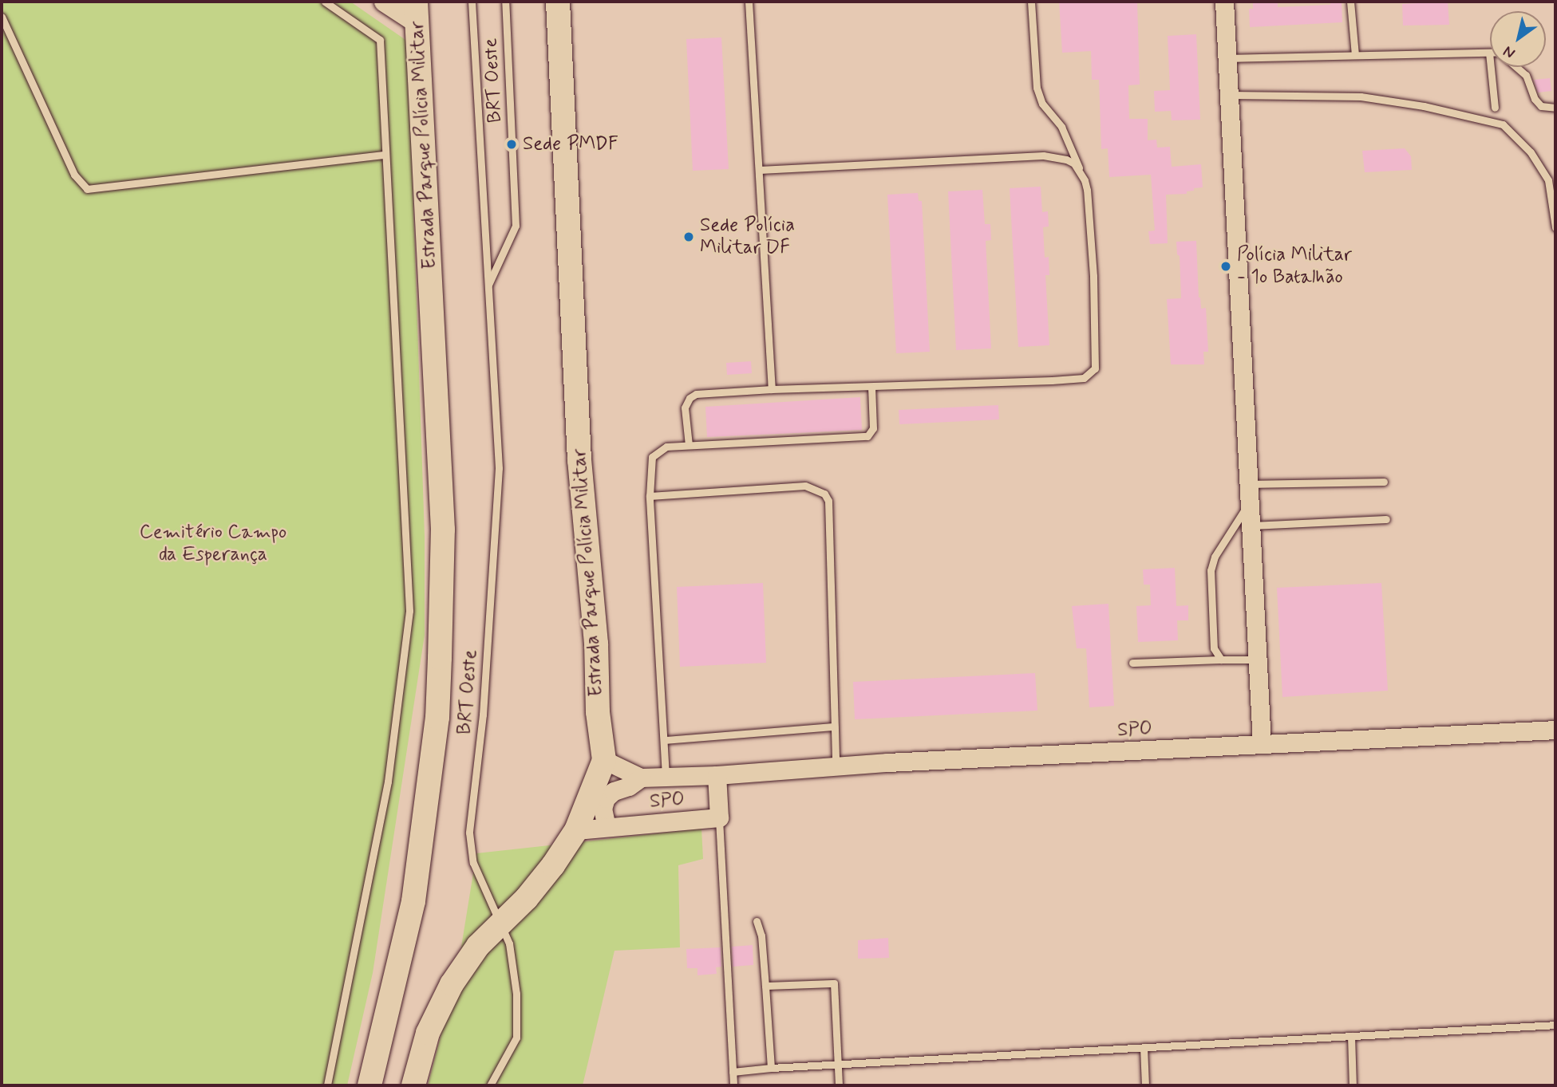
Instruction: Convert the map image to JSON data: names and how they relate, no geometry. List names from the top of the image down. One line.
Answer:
{"streets":{"main road":["Estrada Parque Polícia Militar"],"street":["SPO"],"lane":["BRT Oeste"]},"crossings":[["BRT Oeste","Estrada Parque Polícia Militar"],["Estrada Parque Polícia Militar","SPO"]],"parks":["Cemitério Campo da Esperança"],"places":["Sede PMDF","Sede Polícia Militar DF","Polícia Militar - 1o Batalhão"],"north":"bottom left"}
